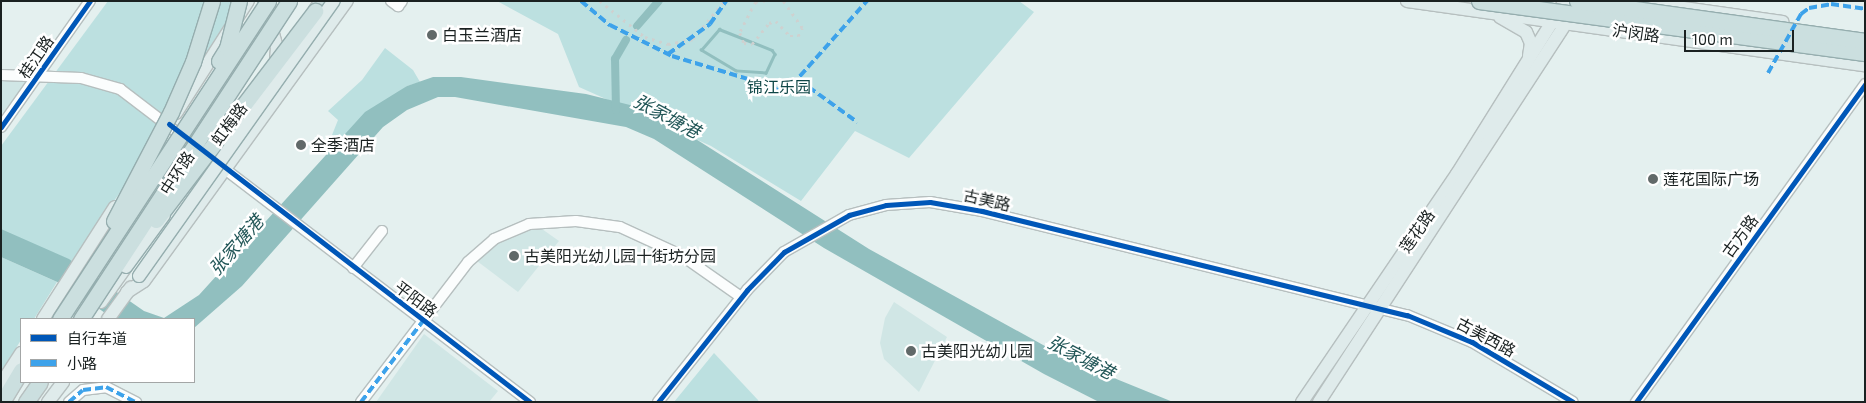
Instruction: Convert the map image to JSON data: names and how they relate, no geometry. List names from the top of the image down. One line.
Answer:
{"streets":{"highway":["中环路"],"main road":["沪闵路","虹梅路","莲花路"],"street":["桂江路","古美路","古方路","平阳路","古美西路"]},"crossings":[["沪闵路","莲花路"],["桂江路","平阳路"],["虹梅路","中环路"],["虹梅路","平阳路"],["古美路","莲花路"],["古美路","古美西路"],["莲花路","古美西路"]],"water":["张家塘港"],"parks":["锦江乐园"],"places":["白玉兰酒店","全季酒店","莲花国际广场","古美阳光幼儿园十街坊分园","古美阳光幼儿园"],"legend":["自行车道","小路"],"scale_bar":"100 m"}
